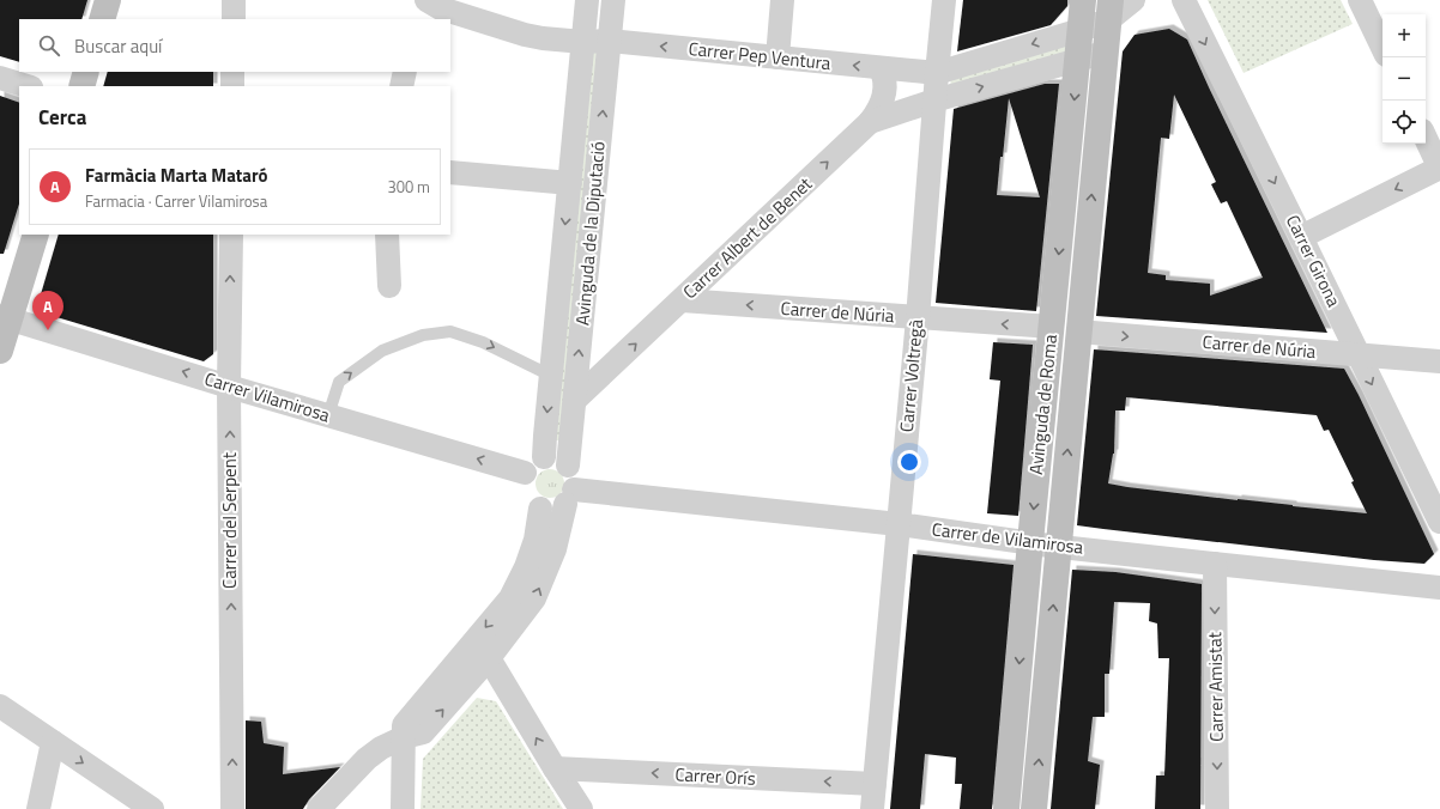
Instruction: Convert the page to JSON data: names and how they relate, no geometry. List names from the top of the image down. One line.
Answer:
{"streets":{"street":["Carrer Pep Ventura","Avinguda de la Diputació","Carrer Albert de Benet","Carrer Girona","Carrer de Núria","Carrer Voltregà","Carrer Vilamirosa","Avinguda de Roma","Carrer del Serpent","Carrer de Vilamirosa","Carrer Amistat","Carrer Orís"]},"crossings":[["Carrer Pep Ventura","Avinguda de la Diputació"],["Carrer Pep Ventura","Carrer Voltregà"],["Avinguda de la Diputació","Carrer Albert de Benet"],["Avinguda de la Diputació","Carrer Vilamirosa"],["Avinguda de la Diputació","Carrer de Vilamirosa"],["Carrer Albert de Benet","Carrer de Núria"],["Carrer Albert de Benet","Carrer Voltregà"],["Carrer Albert de Benet","Avinguda de Roma"],["Carrer Girona","Carrer de Núria"],["Carrer de Núria","Carrer Voltregà"],["Carrer de Núria","Avinguda de Roma"],["Carrer Voltregà","Carrer de Vilamirosa"],["Carrer Voltregà","Carrer Orís"],["Carrer Vilamirosa","Carrer del Serpent"],["Carrer Vilamirosa","Carrer de Vilamirosa"],["Avinguda de Roma","Carrer de Vilamirosa"],["Carrer de Vilamirosa","Carrer Amistat"]],"one_way":["Carrer Pep Ventura","Carrer Albert de Benet","Carrer Girona","Carrer Vilamirosa","Carrer Amistat","Carrer Orís"],"page":{"map_buttons":["+","−"],"search":"Buscar aquí","heading":"Cerca","list":[{"mark":"A","name":"Farmàcia Marta Mataró","note":"Farmacia · Carrer Vilamirosa","value":"300 m"}],"pins":"A"}}
